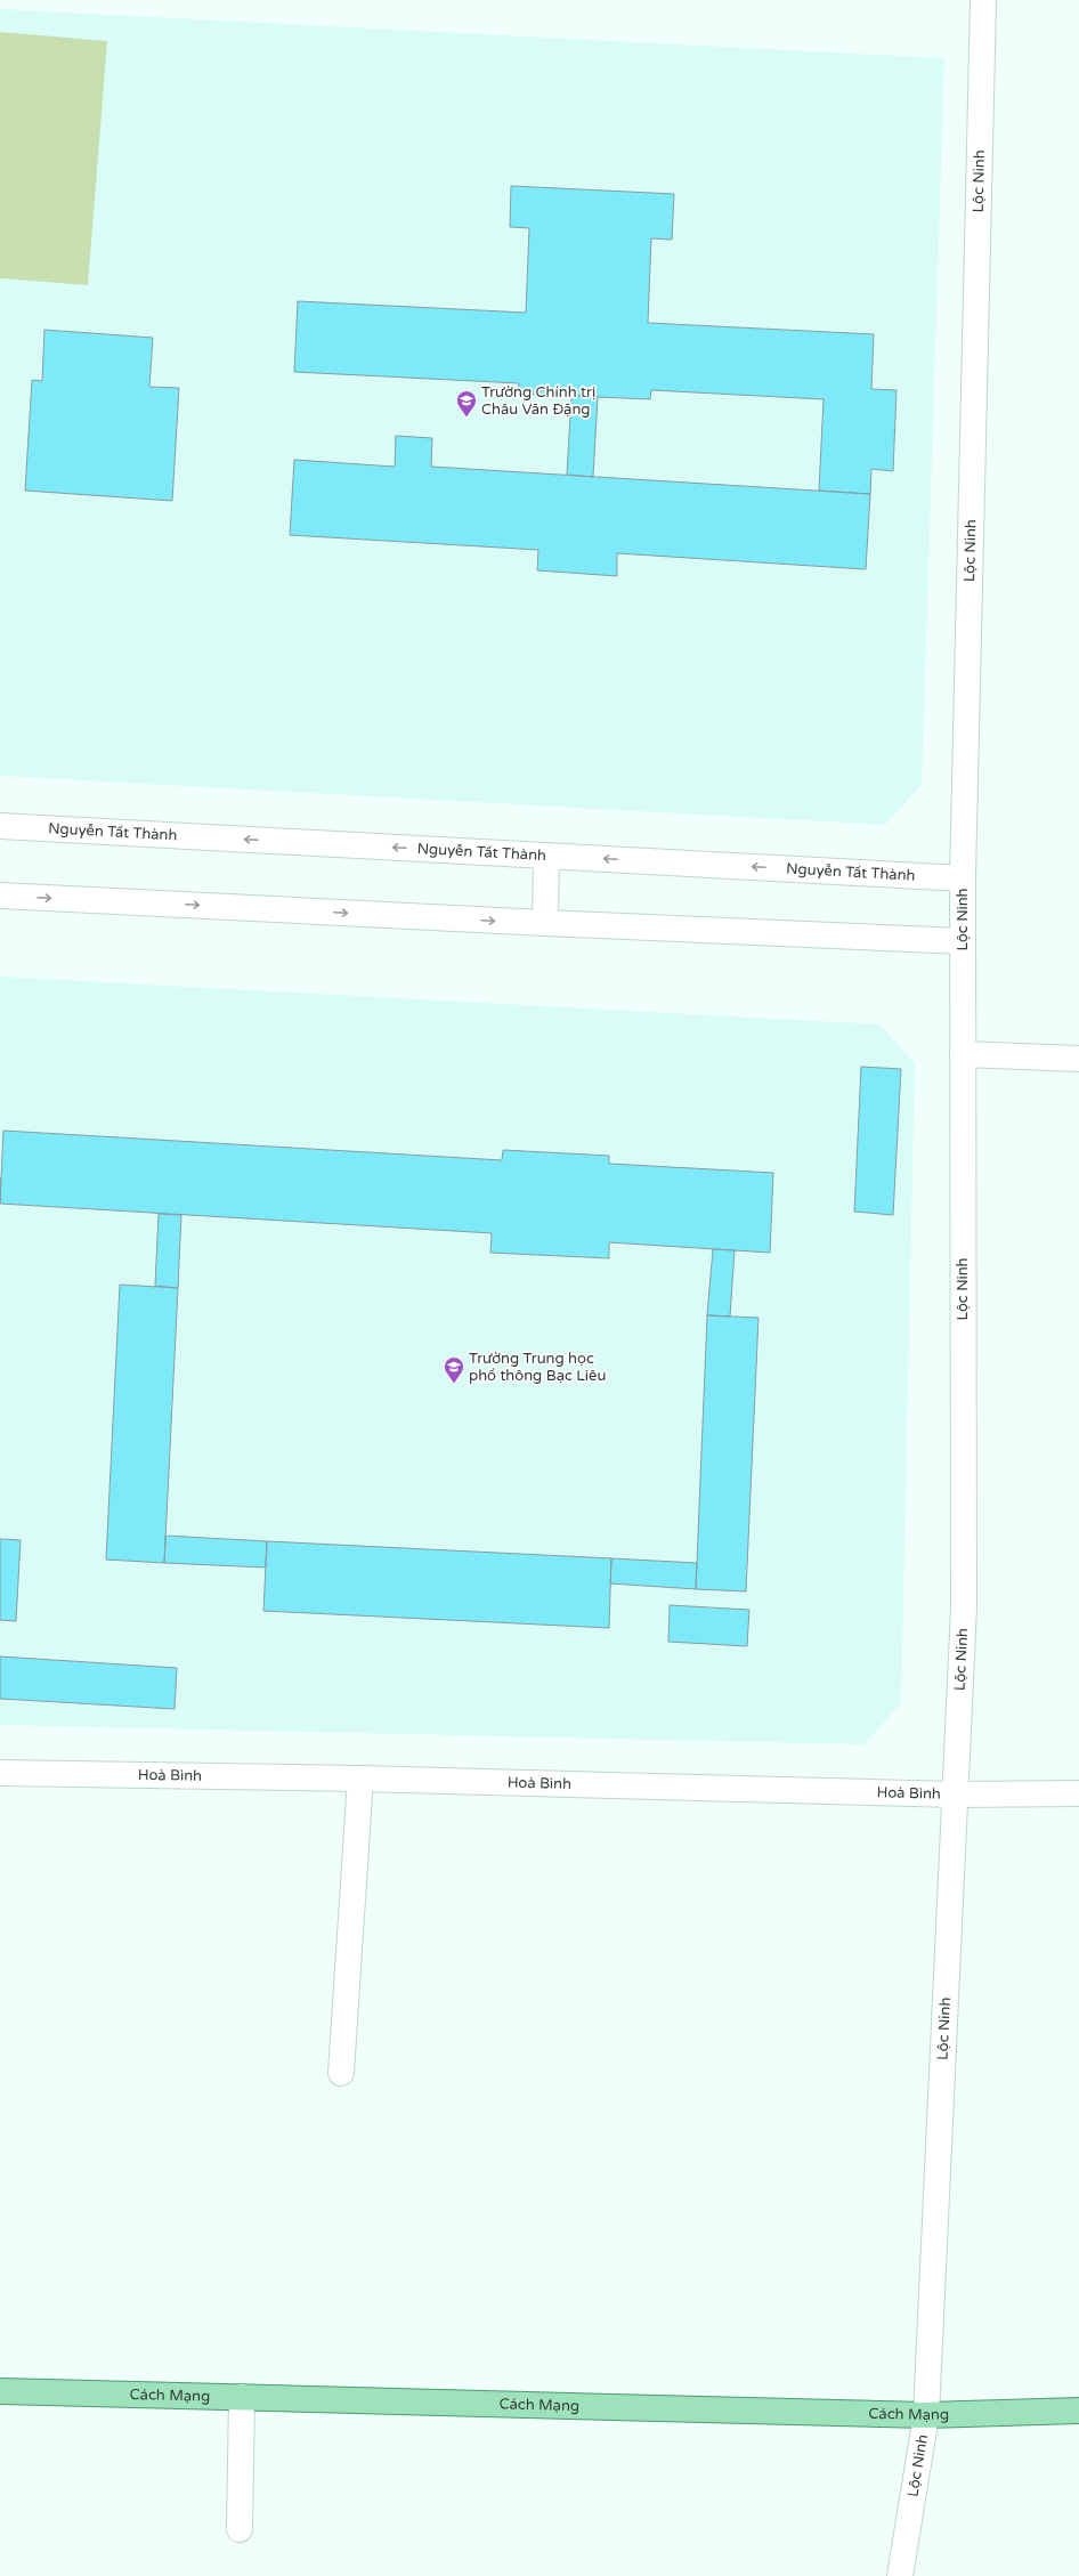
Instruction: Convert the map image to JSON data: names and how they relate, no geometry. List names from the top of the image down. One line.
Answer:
{"streets":{"main road":["Cách Mạng"],"street":["Lộc Ninh","Nguyễn Tất Thành","Hoà Bình"]},"crossings":[["Lộc Ninh","Nguyễn Tất Thành"],["Lộc Ninh","Hoà Bình"],["Lộc Ninh","Cách Mạng"]],"places":{"school or university":["Trường Chính trị Châu Văn Đặng","Trường Trung học phổ thông Bạc Liêu"]}}
